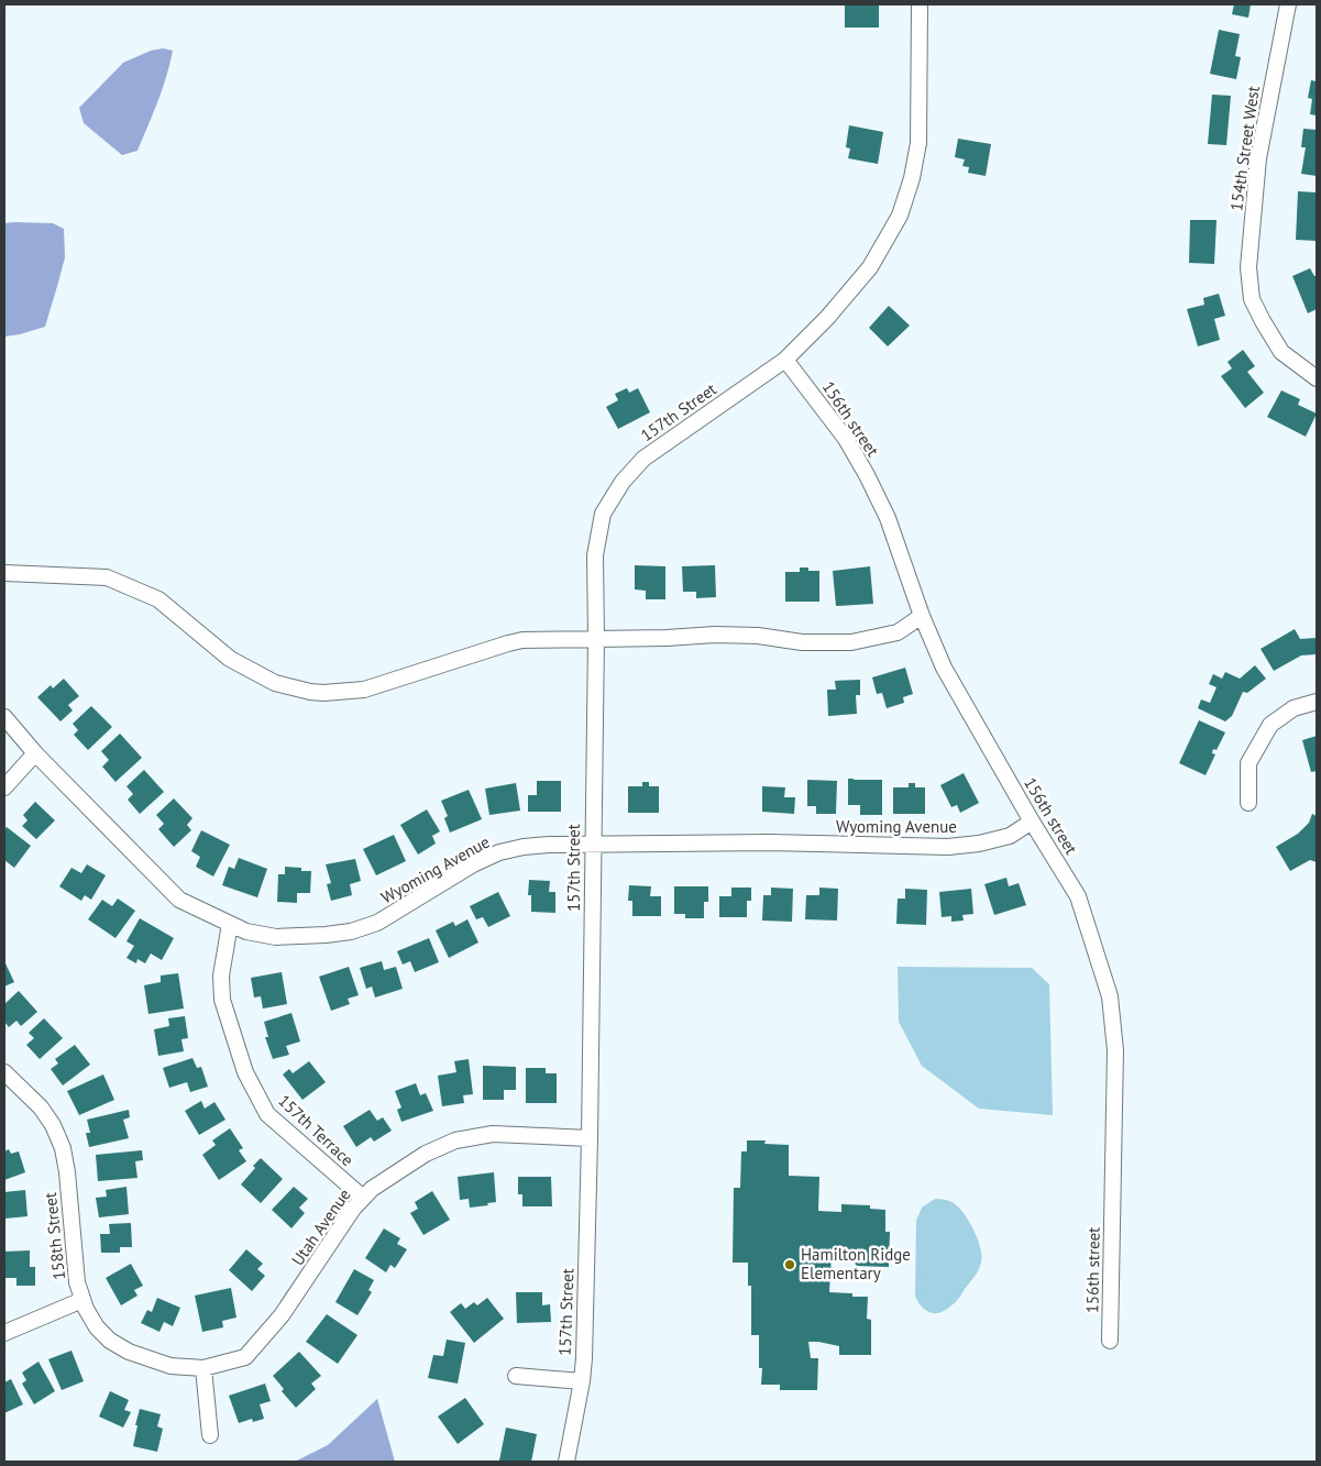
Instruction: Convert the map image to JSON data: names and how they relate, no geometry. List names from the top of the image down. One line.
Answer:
{"streets":{"street":["154th Street West","157th Street","156th street","Wyoming Avenue","157th Terrace","Utah Avenue","158th Street"]},"crossings":[["157th Street","156th street"],["157th Street","Wyoming Avenue"],["157th Street","Utah Avenue"],["156th street","Wyoming Avenue"],["Wyoming Avenue","157th Terrace"],["157th Terrace","Utah Avenue"],["Utah Avenue","158th Street"]],"places":["Hamilton Ridge Elementary"]}
